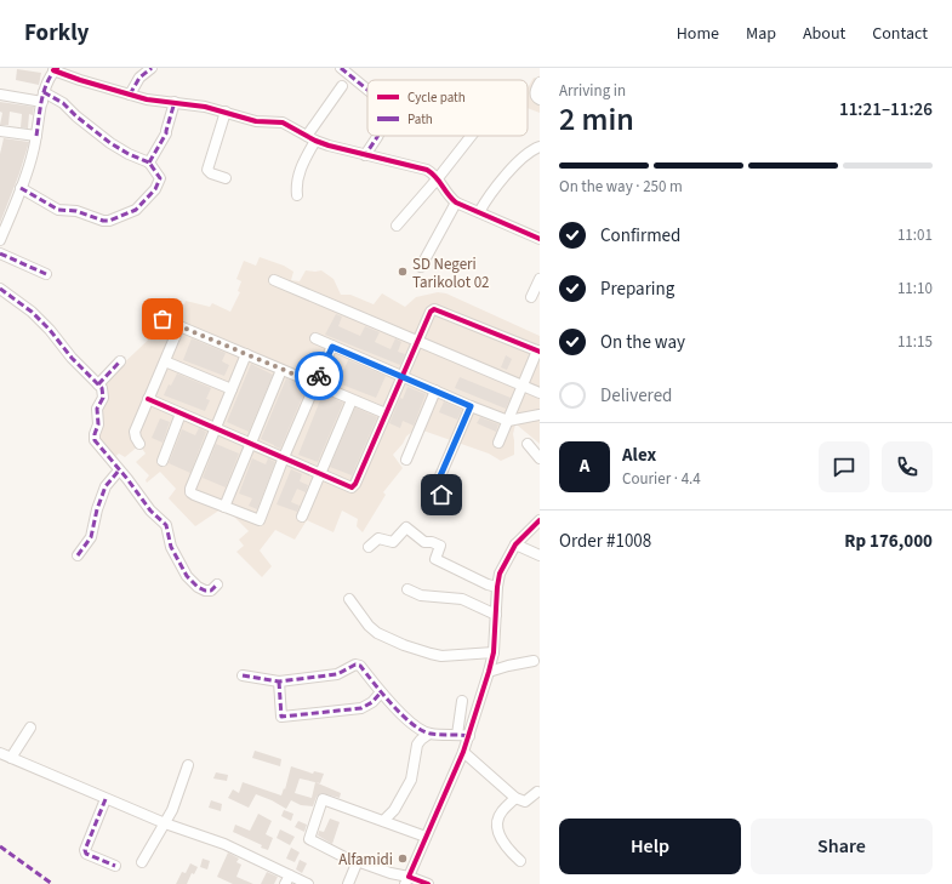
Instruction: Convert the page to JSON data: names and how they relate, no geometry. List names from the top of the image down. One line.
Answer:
{"places":["SD Negeri Tarikolot 02","Alfamidi"],"legend":["Cycle path","Path"],"page":{"header":"Forkly","nav":["Home","Map","About","Contact"],"heading":["2 min","Arriving in","11:21–11:26"],"panel":["Alex","Courier · 4.4","Order #1008","Rp 176,000"],"bar":"On the way · 250 m","list":[["Confirmed","11:01"],["Preparing","11:10"],["On the way","11:15"],"Delivered"],"round":"A","buttons":["Help","Share"]}}
